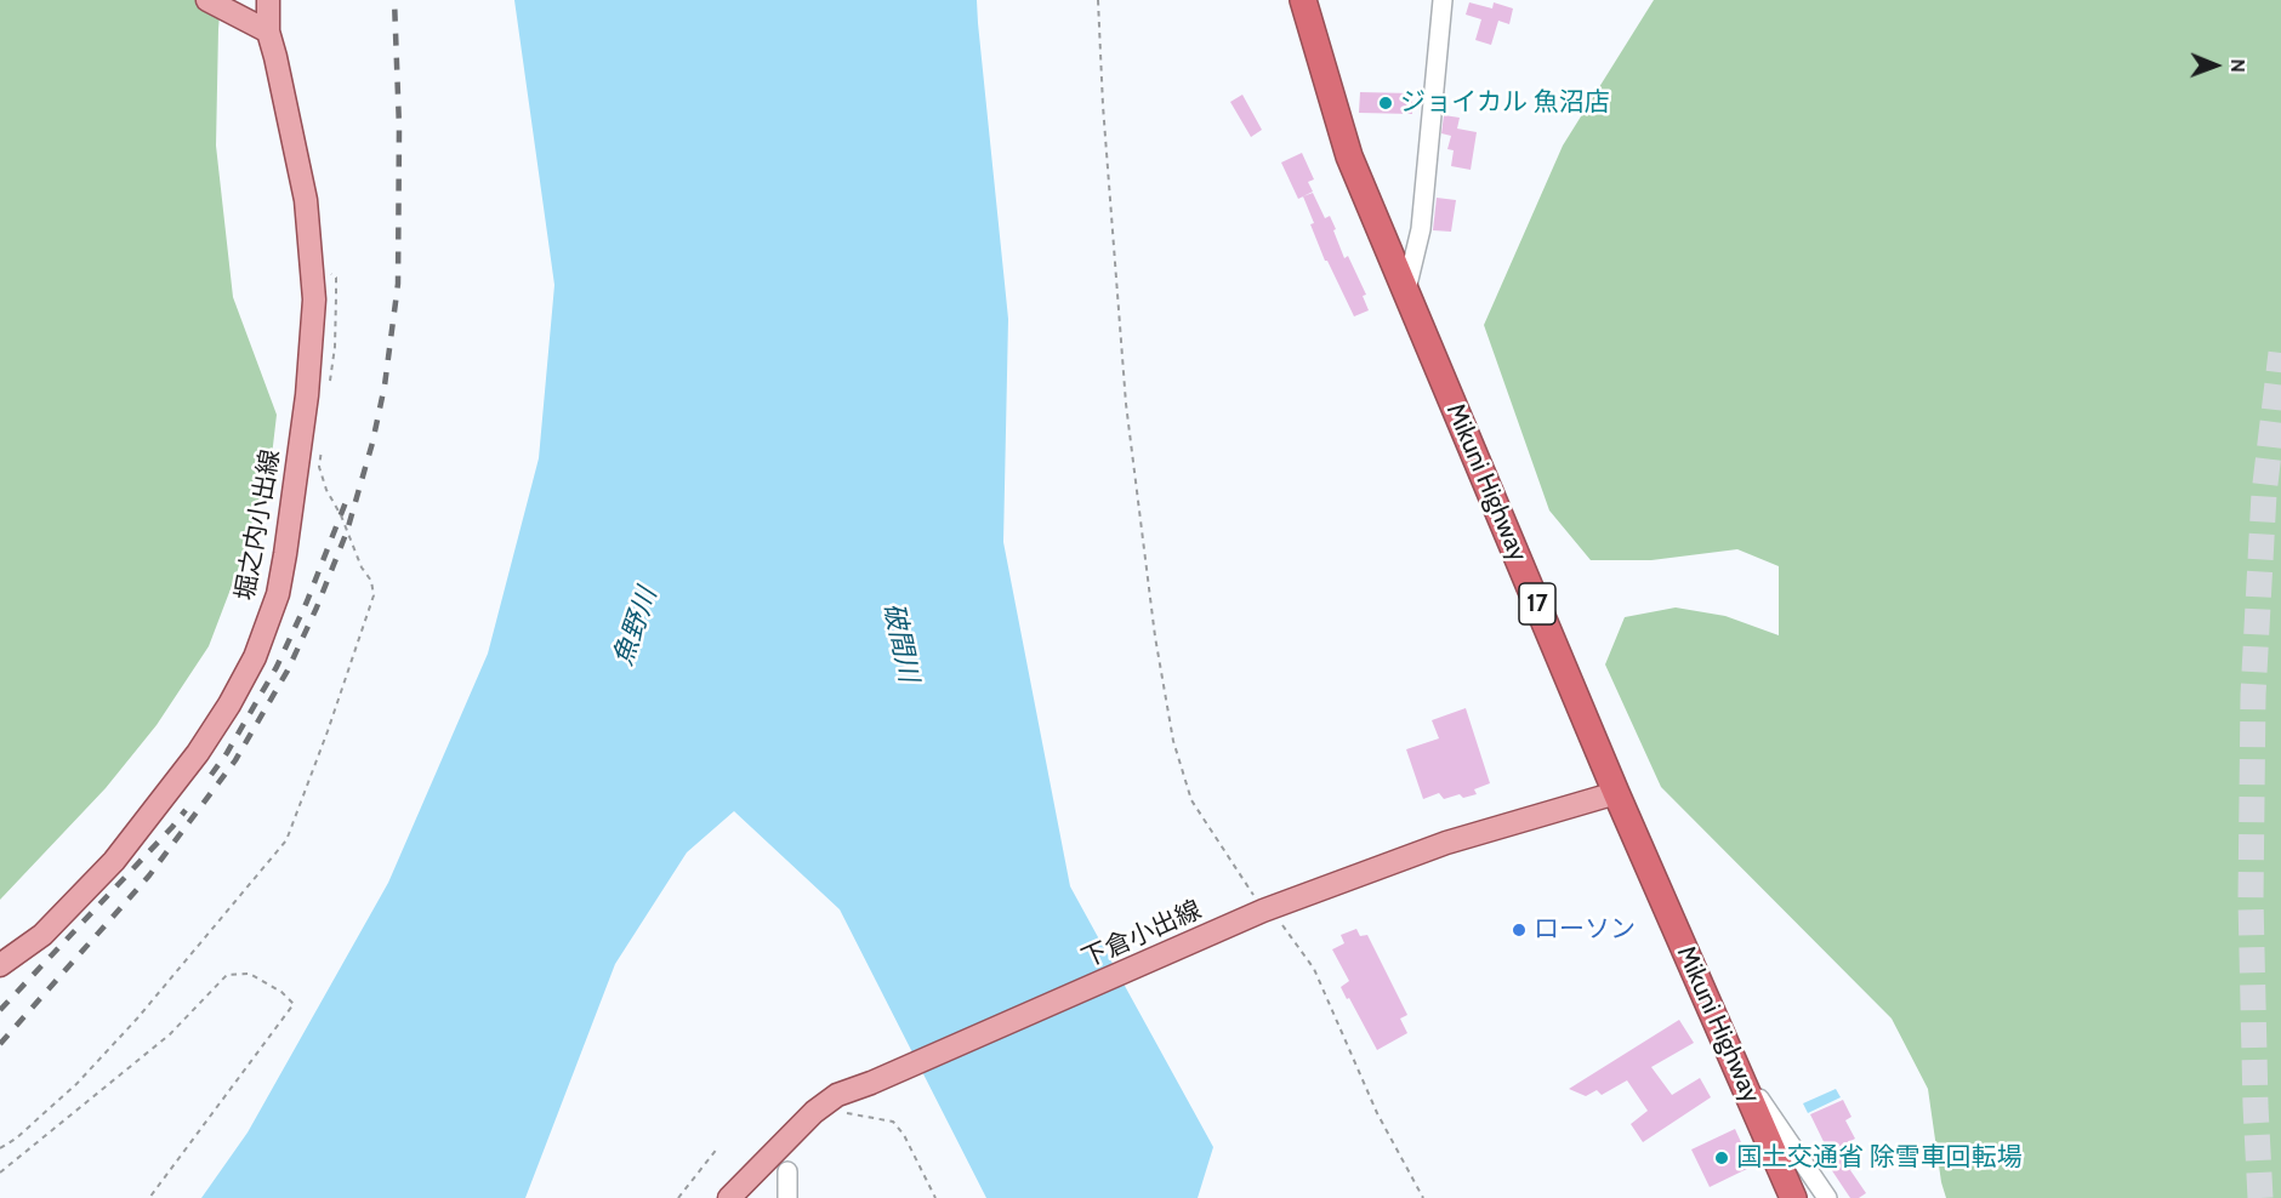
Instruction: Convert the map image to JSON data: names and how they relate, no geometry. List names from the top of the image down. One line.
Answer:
{"streets":{"highway":["Mikuni Highway","17"],"main road":["堀之内小出線","下倉小出線"]},"crossings":[["Mikuni Highway","下倉小出線"]],"water":["魚野川","破間川"],"places":["ジョイカル 魚沼店","ローソン","国土交通省 除雪車回転場"],"north":"right"}
